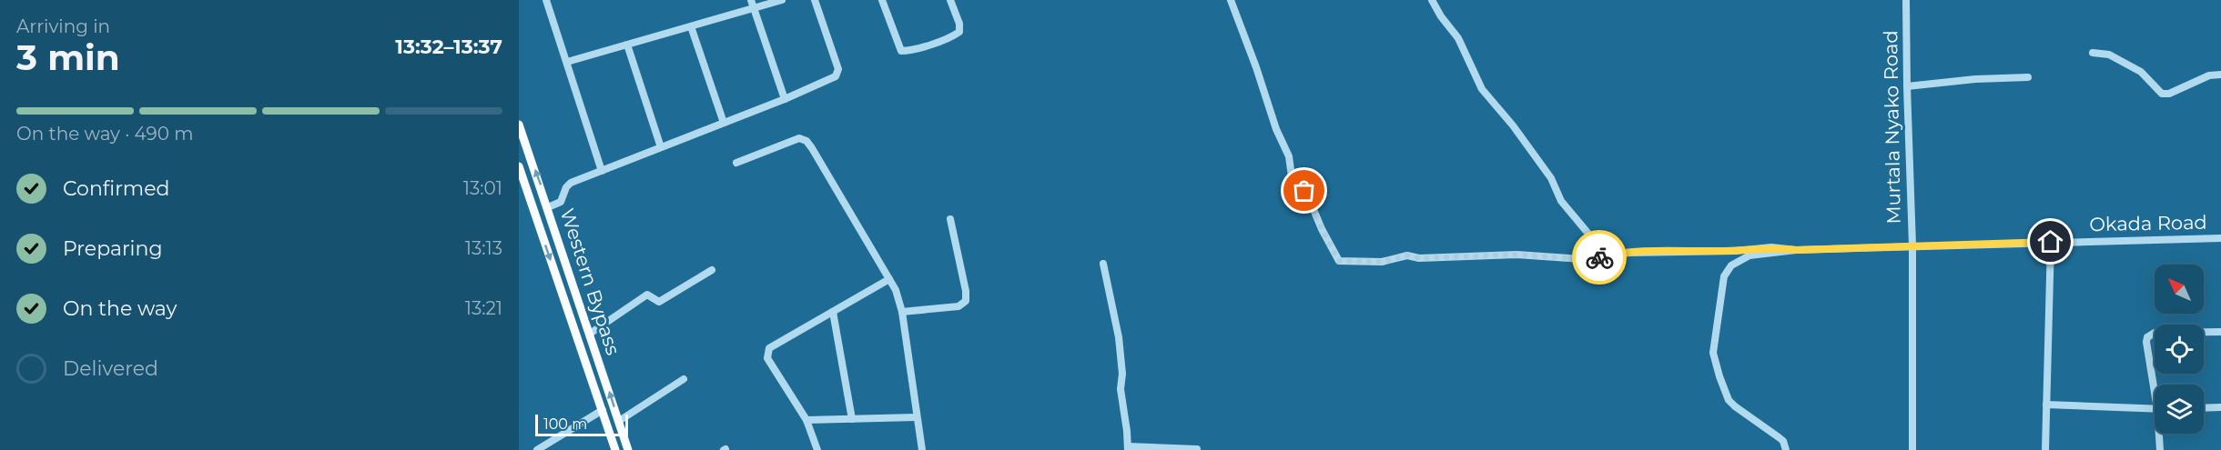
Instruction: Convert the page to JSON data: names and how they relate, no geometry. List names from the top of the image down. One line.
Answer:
{"streets":{"main road":["Western Bypass"],"street":["Murtala Nyako Road","Okada Road"]},"crossings":[["Murtala Nyako Road","Okada Road"]],"scale_bar":"100 m","north":"top left","page":{"heading":["3 min","Arriving in","13:32–13:37"],"bar":"On the way · 490 m","list":[["Confirmed","13:01"],["Preparing","13:13"],["On the way","13:21"],"Delivered"],"scale":"100 m"}}
